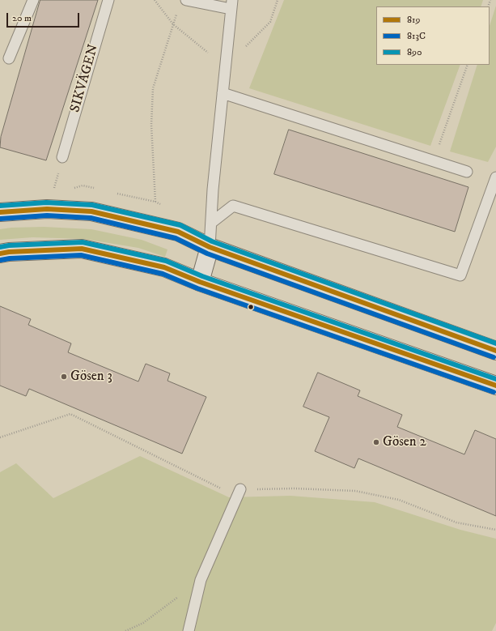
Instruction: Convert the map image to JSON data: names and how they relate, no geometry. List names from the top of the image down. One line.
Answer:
{"streets":{"lane":["SIKVÄGEN"]},"places":["Gösen 3","Gösen 2"],"lines":["transit line 890","transit line 819","transit line 813C"],"legend":["819","813C","890"],"scale_bar":"20 m"}
